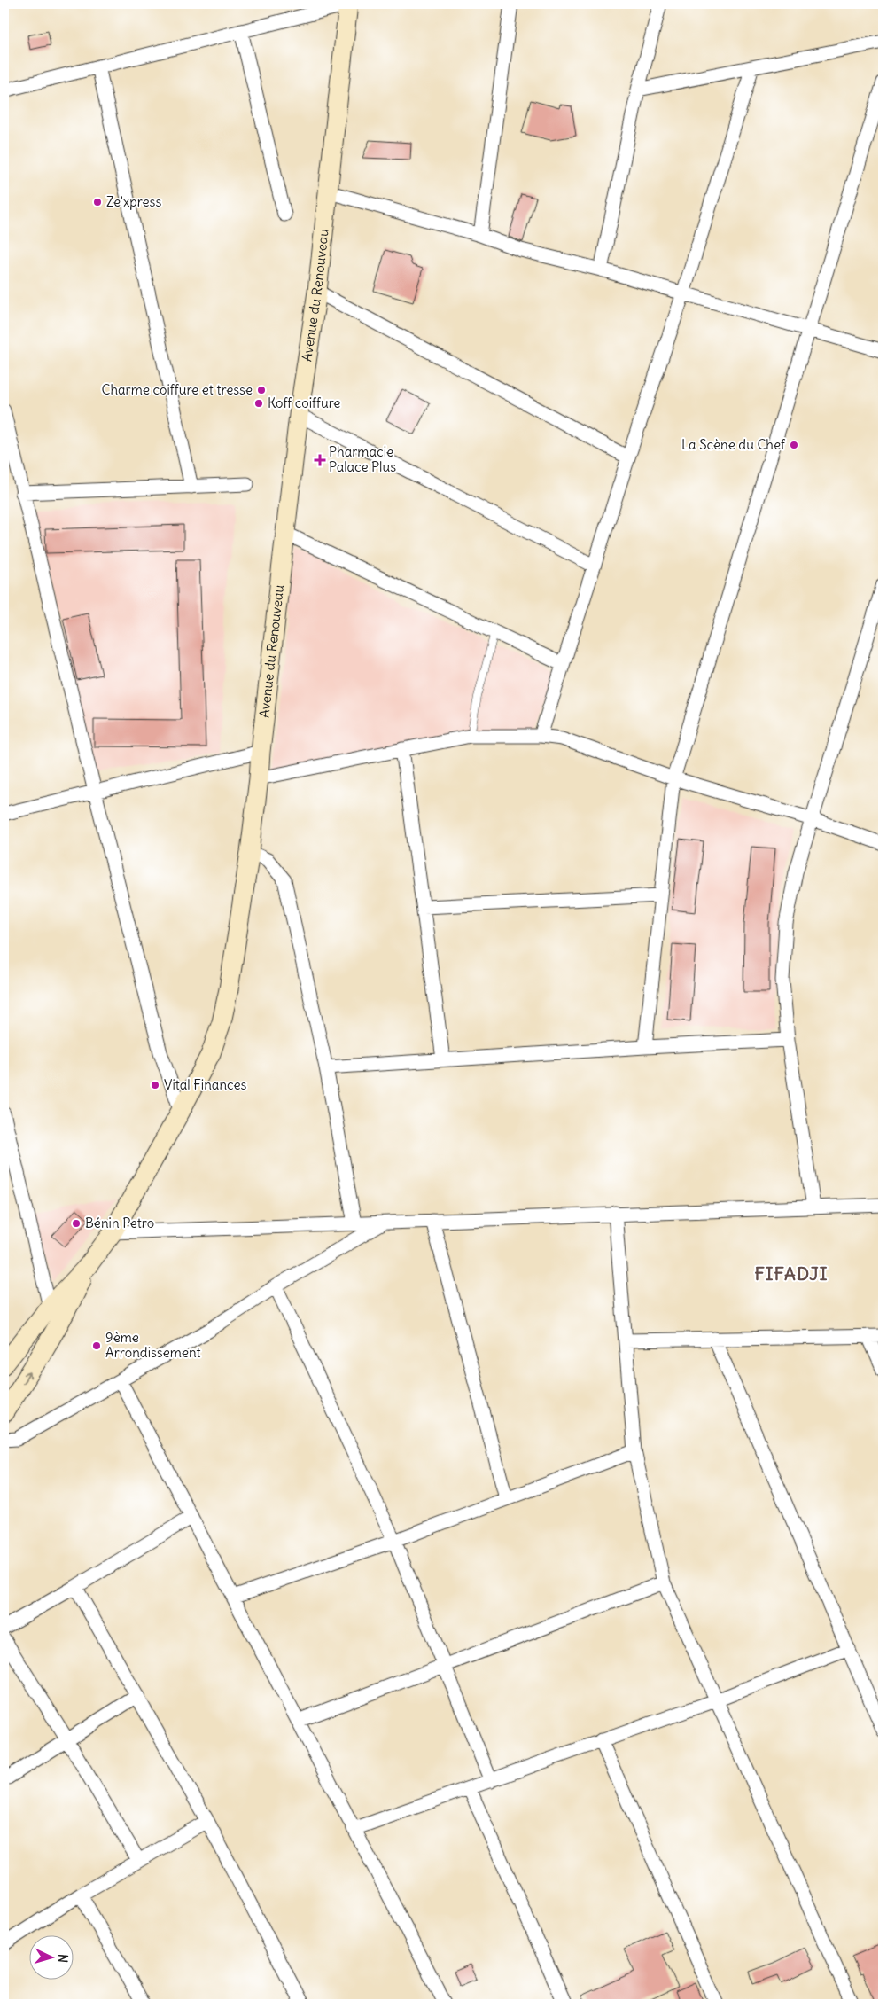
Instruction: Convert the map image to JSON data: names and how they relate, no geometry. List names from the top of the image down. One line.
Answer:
{"streets":{"main road":["Avenue du Renouveau"]},"districts":["FIFADJI"],"places":{"other":["Ze'xpress","Charme coiffure et tresse","Koff coiffure","La Scène du Chef","Vital Finances","Bénin Petro","9ème Arrondissement"],"health":["Pharmacie Palace Plus"]},"north":"right"}
